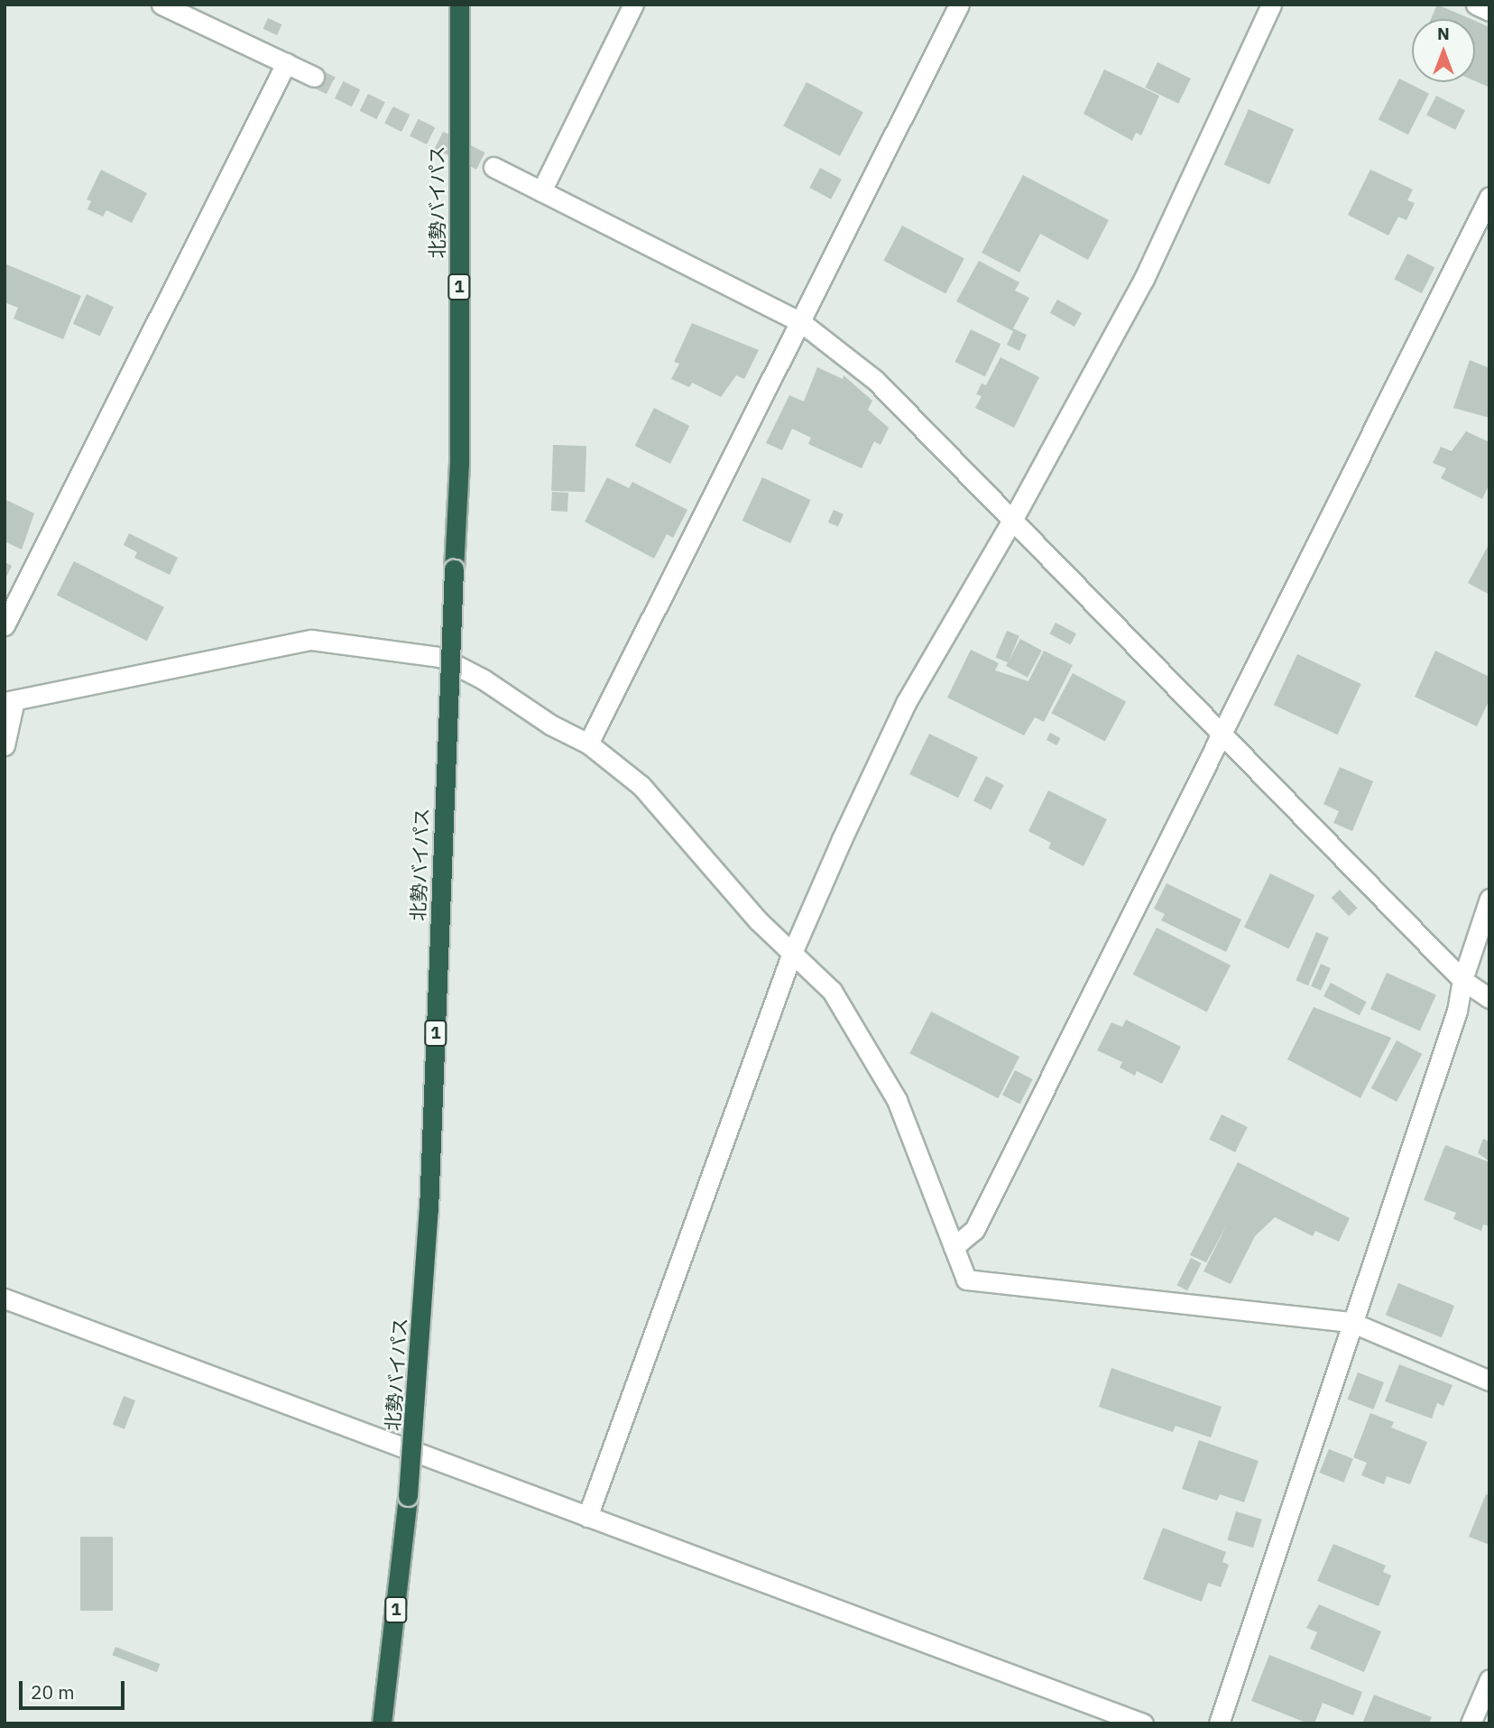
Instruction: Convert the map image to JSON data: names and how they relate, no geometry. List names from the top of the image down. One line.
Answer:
{"streets":{"highway":["北勢バイパス","1"]},"scale_bar":"20 m","north":"top"}
